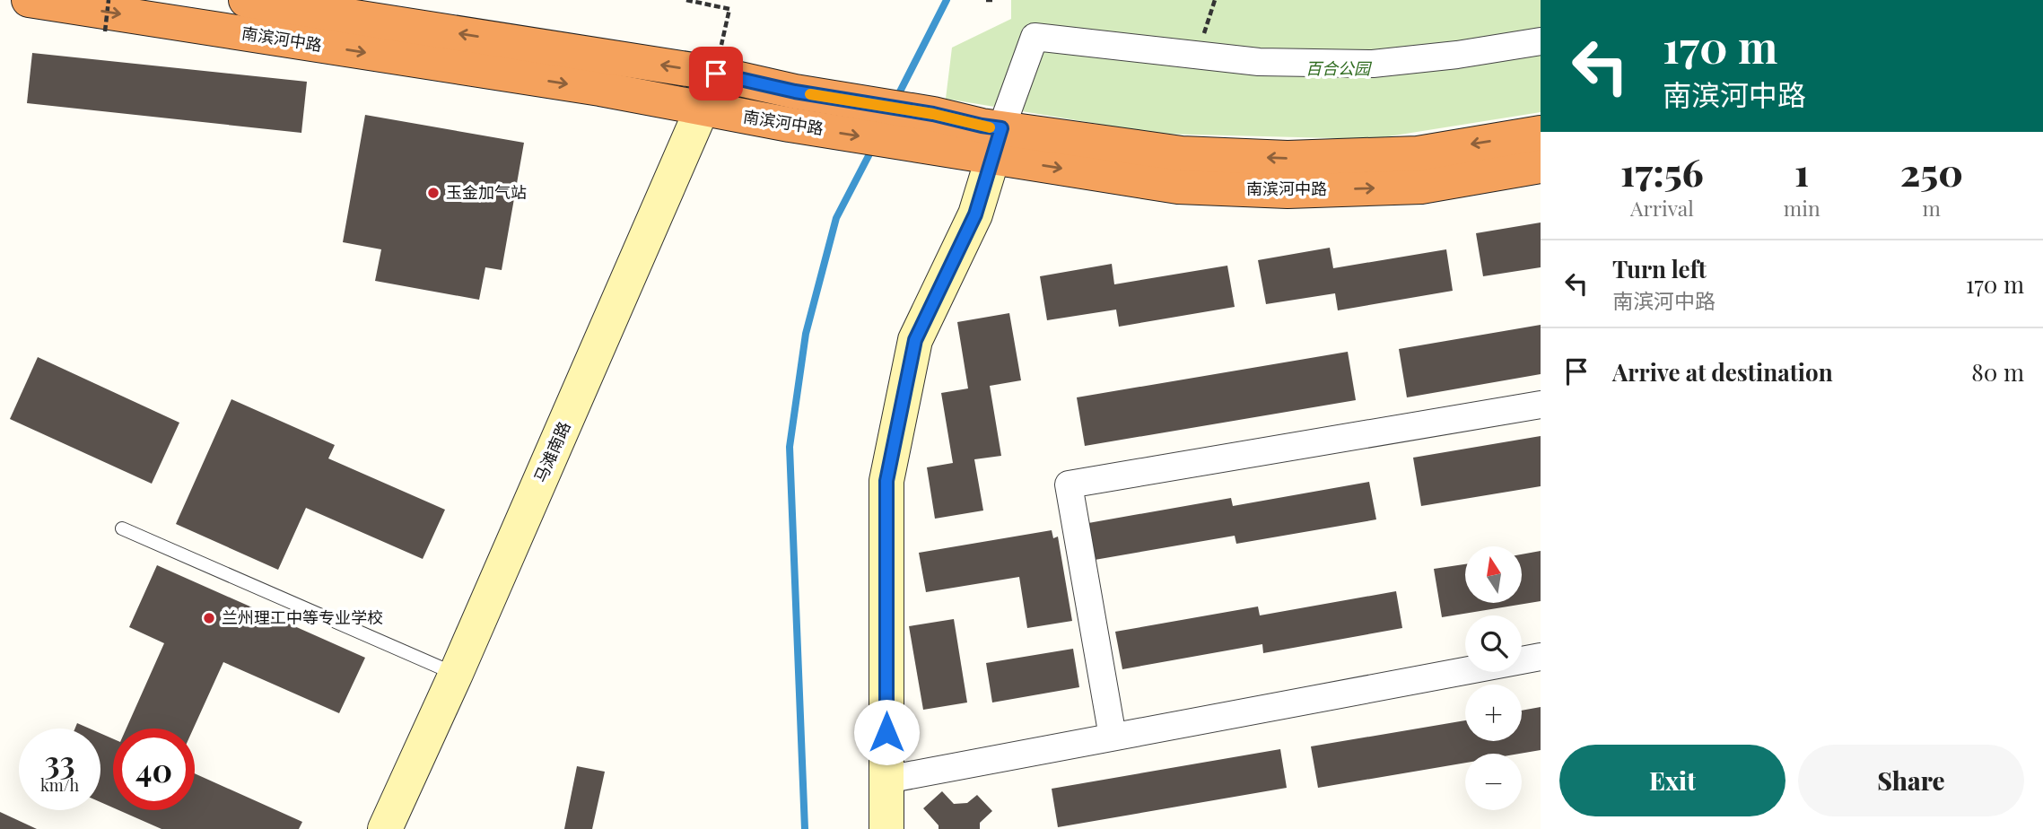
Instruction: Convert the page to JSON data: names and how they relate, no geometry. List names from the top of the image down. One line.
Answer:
{"streets":{"highway":["南滨河中路"],"main road":["马滩南路"]},"crossings":[["南滨河中路","马滩南路"]],"parks":["百合公园"],"places":["玉金加气站","兰州理工中等专业学校"],"north":"top","page":{"turn":["170 m","南滨河中路"],"eta":["17:56","Arrival","1","min","250","m"],"list":[{"name":"Turn left","note":"南滨河中路","value":"170 m"},{"name":"Arrive at destination","value":"80 m"}],"map_buttons":["+","−"],"speed":"33 km/h","limit":"40","buttons":["Exit","Share"]}}
